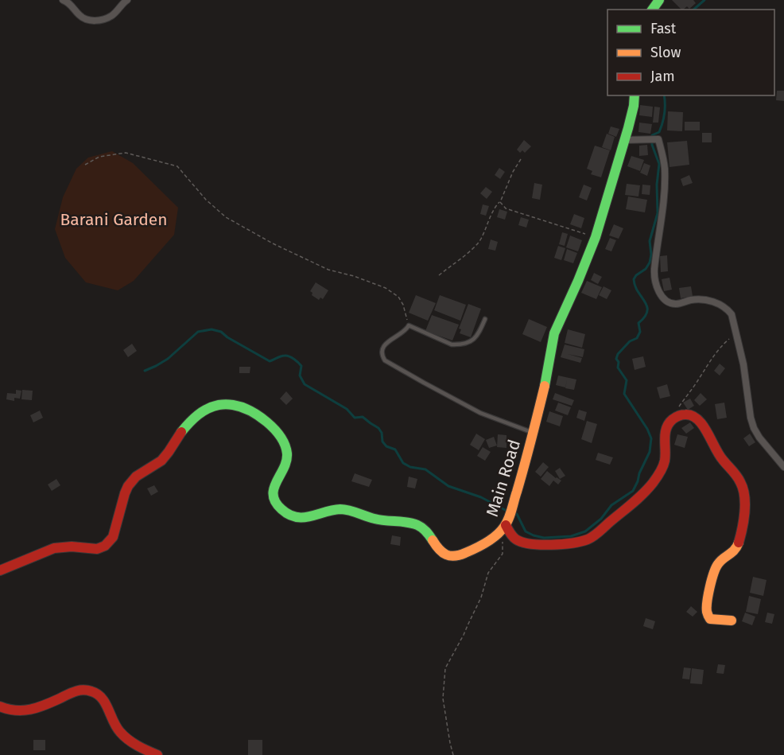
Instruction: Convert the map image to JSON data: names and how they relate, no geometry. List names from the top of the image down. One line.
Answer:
{"streets":{"main road":["Main Road"]},"parks":["Barani Garden"],"legend":["Fast","Slow","Jam"]}
